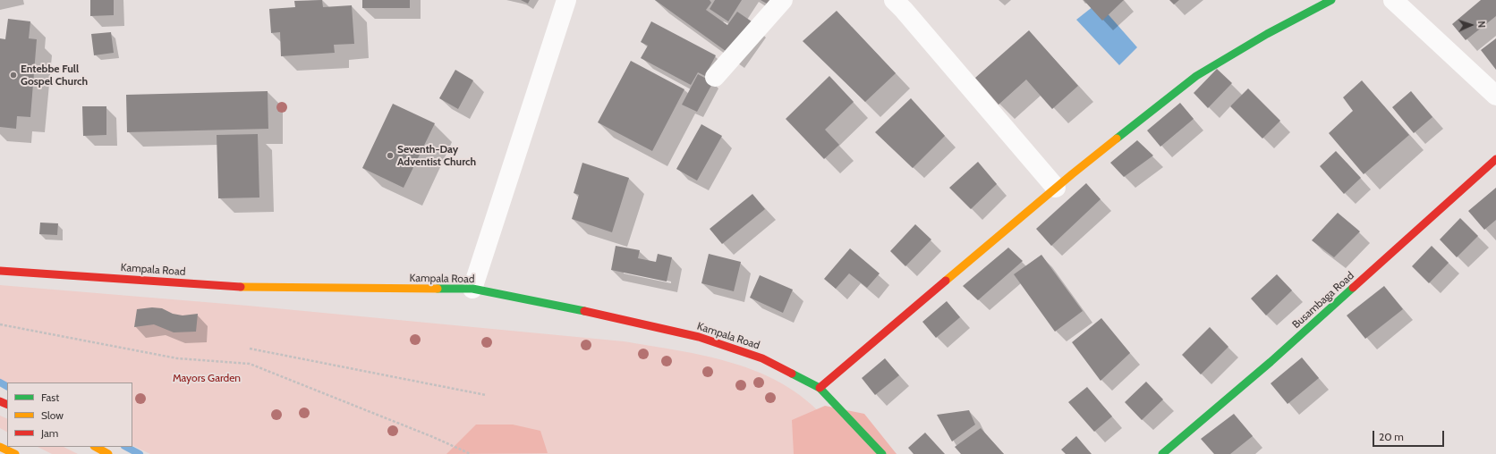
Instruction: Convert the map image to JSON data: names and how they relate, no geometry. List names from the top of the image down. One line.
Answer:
{"streets":{"main road":["Kampala Road","Busambaga Road"]},"parks":["Mayors Garden"],"places":["Entebbe Full Gospel Church","Seventh-Day Adventist Church"],"legend":["Fast","Slow","Jam"],"scale_bar":"20 m","north":"right"}
